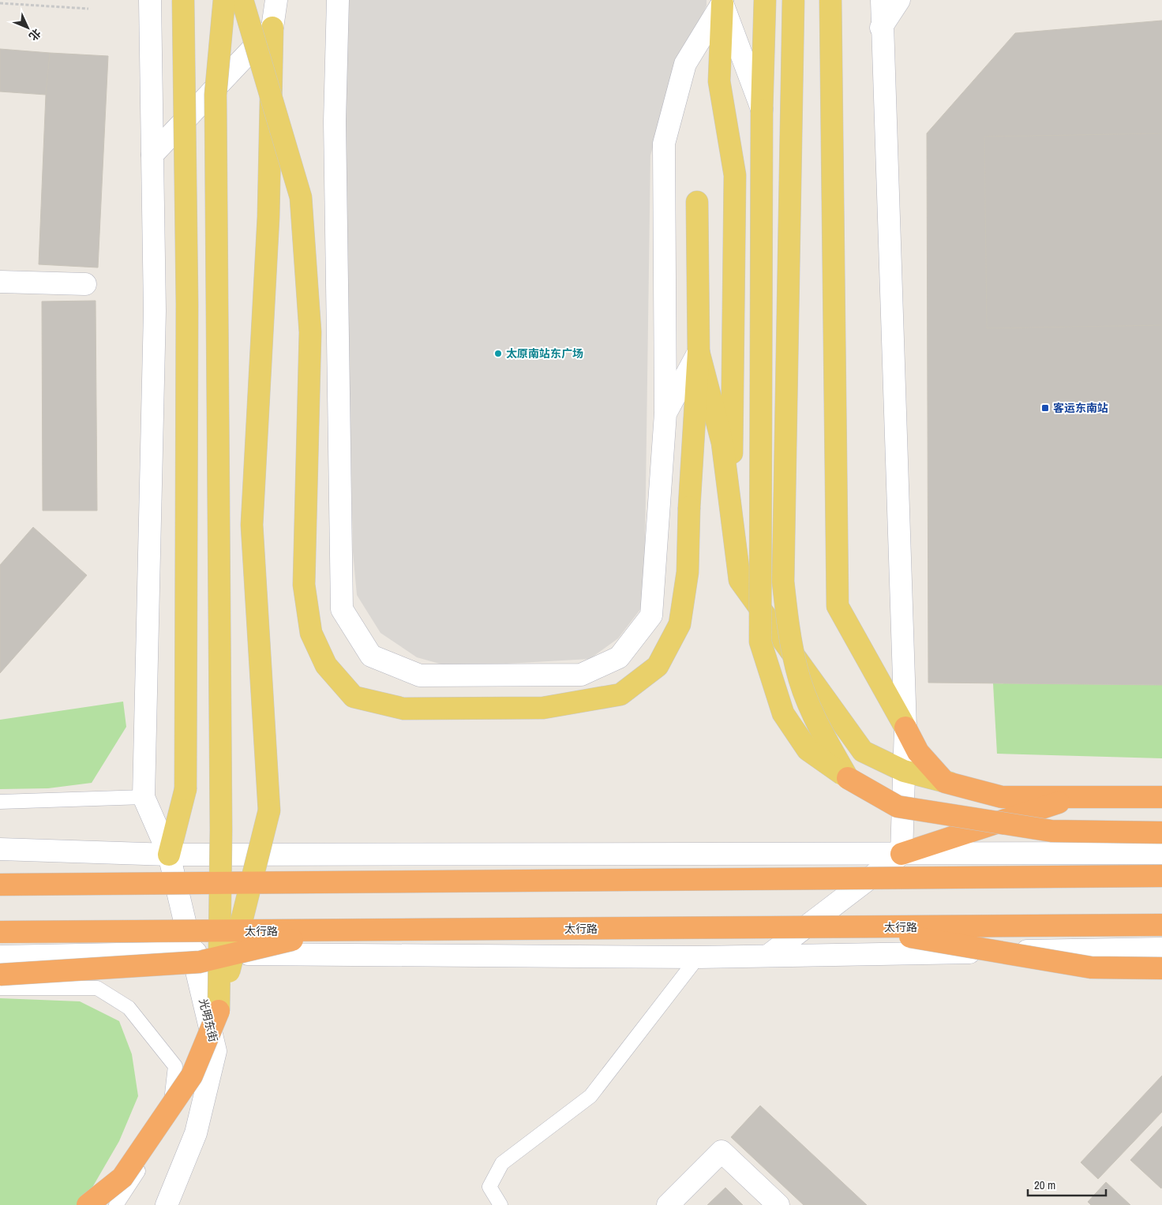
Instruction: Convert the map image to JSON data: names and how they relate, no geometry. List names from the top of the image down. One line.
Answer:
{"streets":{"highway":["太行路"],"main road":["光明东街"]},"places":{"other":["太原南站东广场"],"transit":["客运东南站"]},"scale_bar":"20 m","north":"bottom right"}
